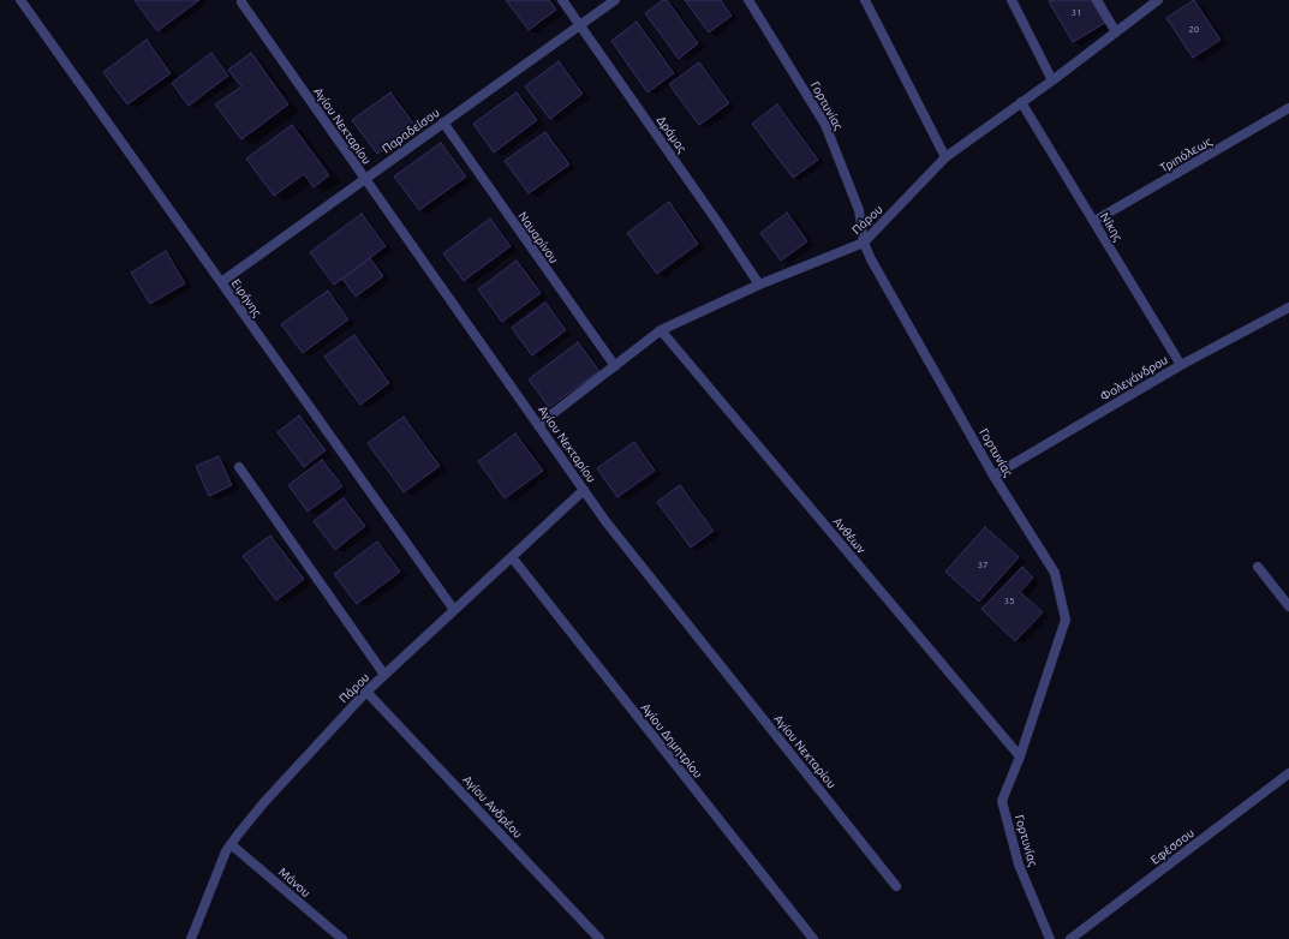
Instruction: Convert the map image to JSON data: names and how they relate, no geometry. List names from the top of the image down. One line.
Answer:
{"streets":{"street":["Γορτυνίας","Αγίου Νεκταρίου","Παραδείσου","Δράμας","Τριπόλεως","Πάρου","Νίκης","Ναυαρίνου","Ειρήνης","Φολεγάνδρου","Ανθέων","Αγίου Δημητρίου","Αγίου Ανδρέου","Εφέσσου","Μάνου"]},"crossings":[["Γορτυνίας","Πάρου"],["Γορτυνίας","Φολεγάνδρου"],["Γορτυνίας","Ανθέων"],["Αγίου Νεκταρίου","Παραδείσου"],["Αγίου Νεκταρίου","Πάρου"],["Παραδείσου","Δράμας"],["Παραδείσου","Ναυαρίνου"],["Παραδείσου","Ειρήνης"],["Δράμας","Πάρου"],["Τριπόλεως","Νίκης"],["Πάρου","Νίκης"],["Πάρου","Ναυαρίνου"],["Πάρου","Ειρήνης"],["Πάρου","Ανθέων"],["Πάρου","Αγίου Δημητρίου"],["Πάρου","Αγίου Ανδρέου"],["Πάρου","Μάνου"],["Νίκης","Φολεγάνδρου"]],"house_numbers":["31","20","37","35"]}
